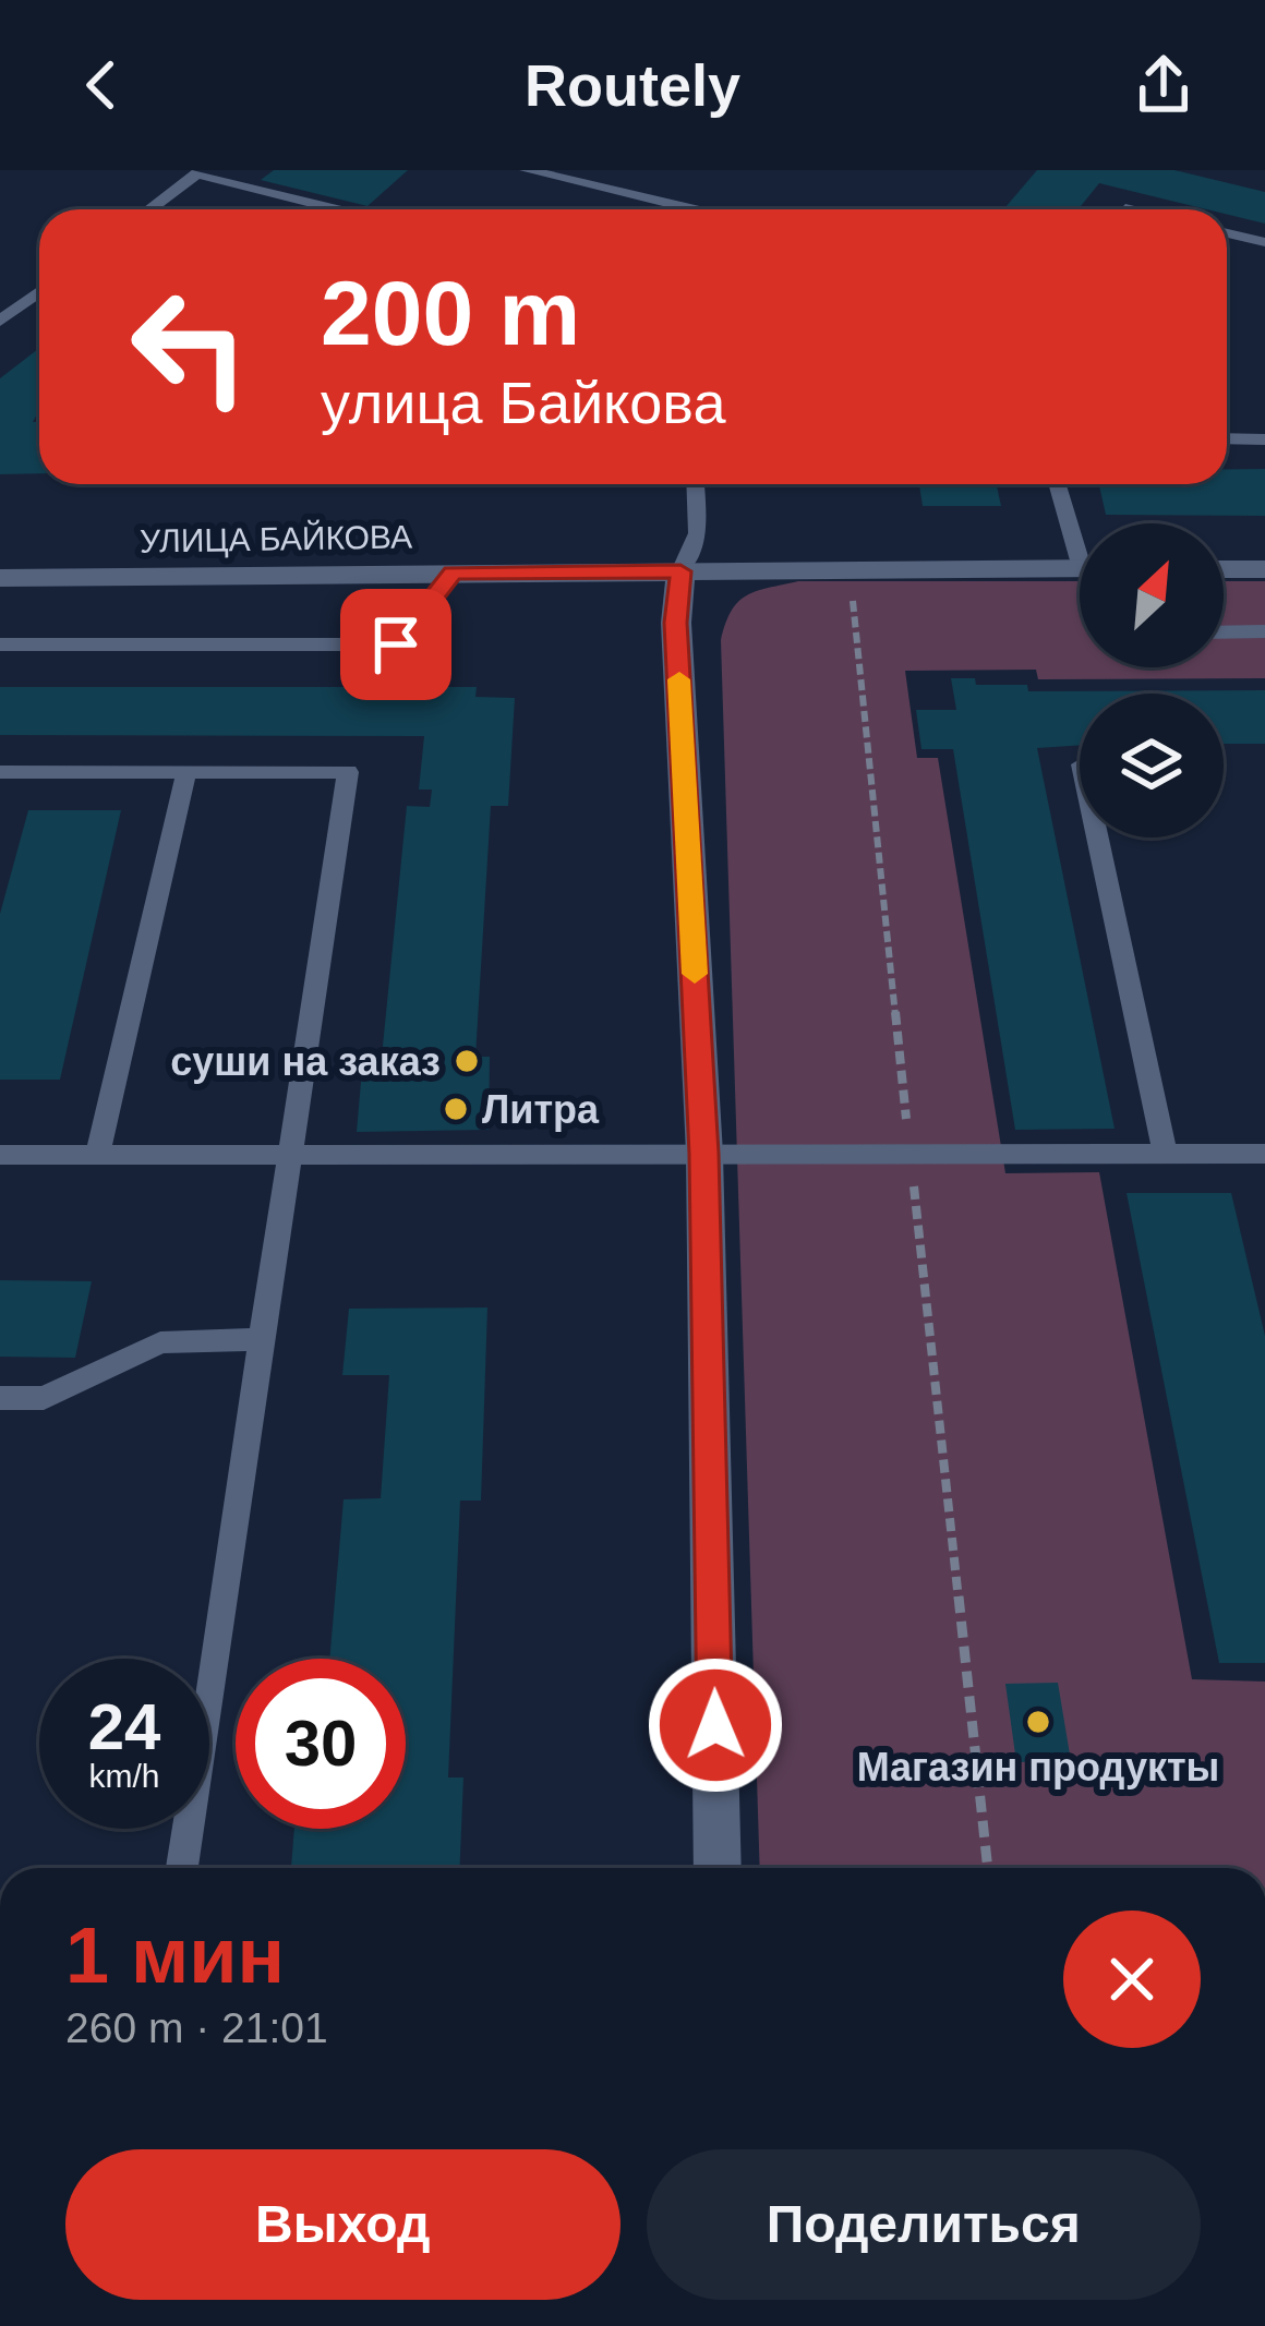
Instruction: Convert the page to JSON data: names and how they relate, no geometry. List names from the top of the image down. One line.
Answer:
{"streets":{"street":["УЛИЦА БАЙКОВА"]},"places":["суши на заказ","Литра","Магазин продукты"],"north":"top right","page":{"header":"Routely","turn":["200 m","улица Байкова"],"speed":"24 km/h","limit":"30","heading":["1 мин","260 m · 21:01"],"buttons":["Выход","Поделиться"]}}
